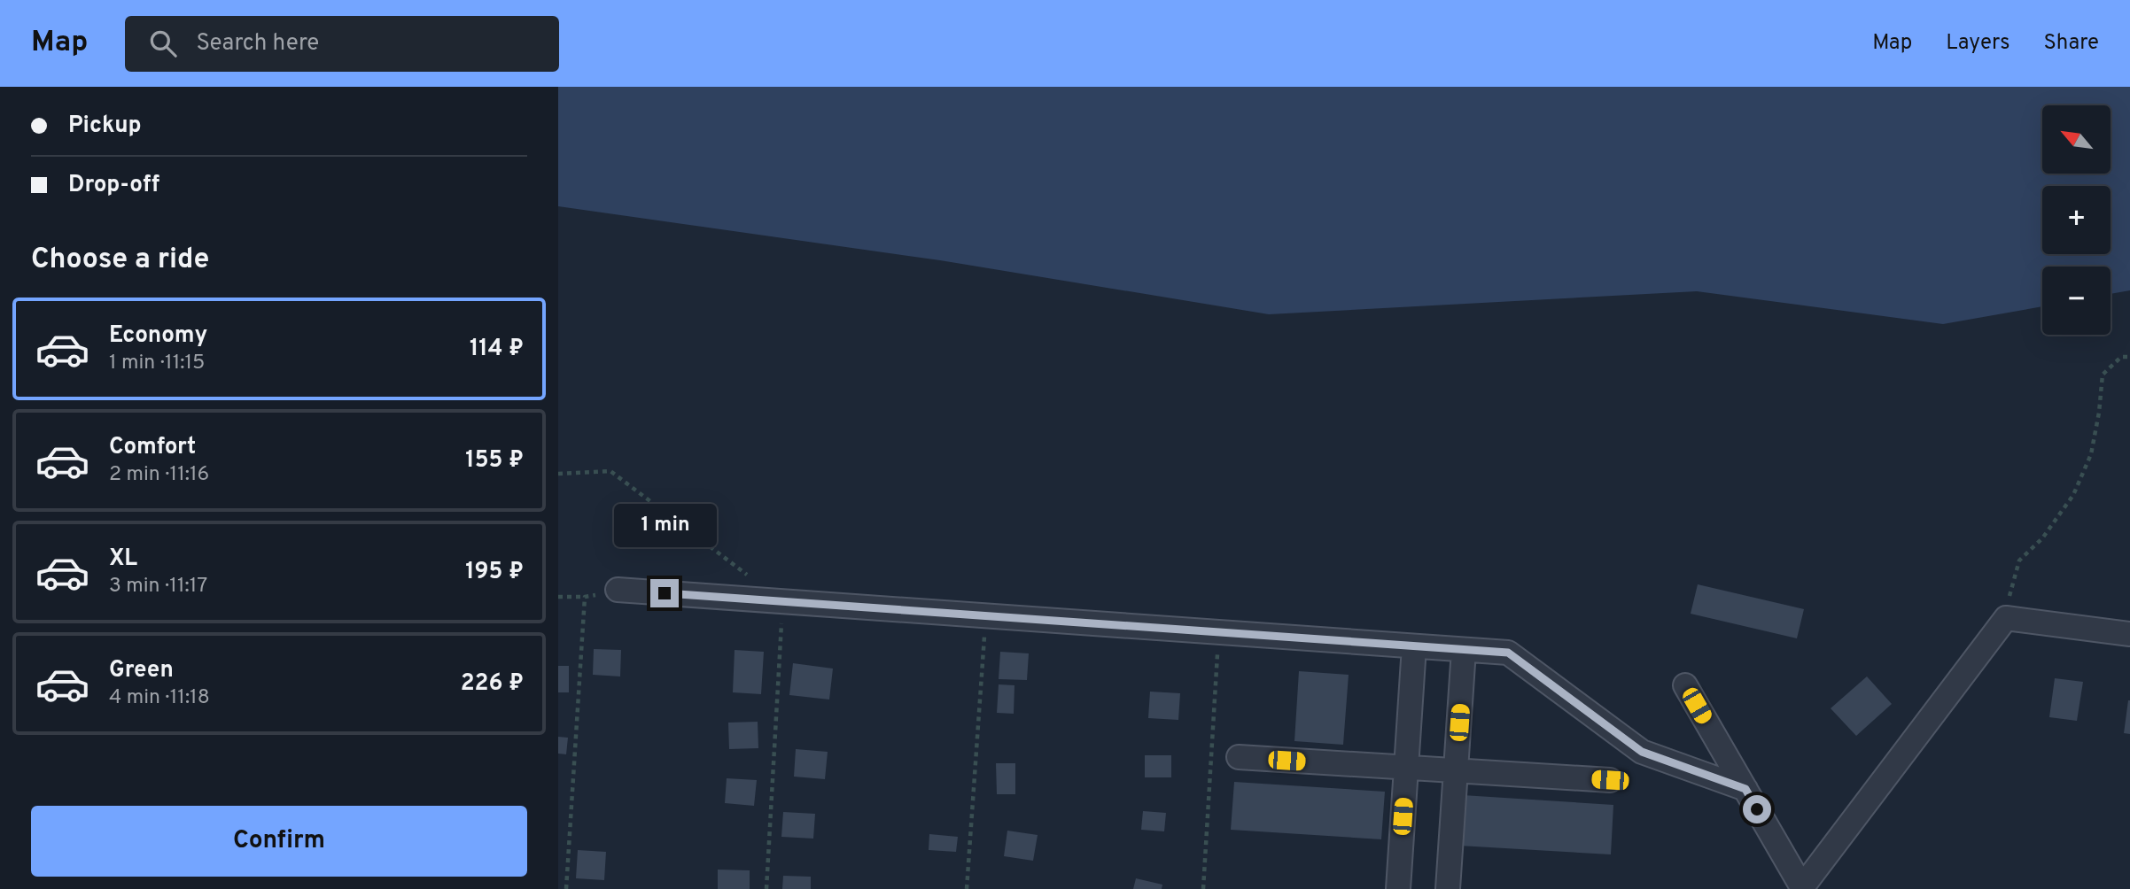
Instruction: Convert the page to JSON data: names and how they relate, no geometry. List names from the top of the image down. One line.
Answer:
{"north":"top left","page":{"header":"Map","search":"Search here","nav":["Map","Layers","Share"],"banner":["Pickup","Drop-off"],"map_buttons":["+","−"],"heading":"Choose a ride","list":[{"name":"Economy","note":"1 min · 11:15","value":"114 ₽"},{"name":"Comfort","note":"2 min · 11:16","value":"155 ₽"},{"name":"XL","note":"3 min · 11:17","value":"195 ₽"},{"name":"Green","note":"4 min · 11:18","value":"226 ₽"}],"bubble":"1 min","buttons":"Confirm"}}
